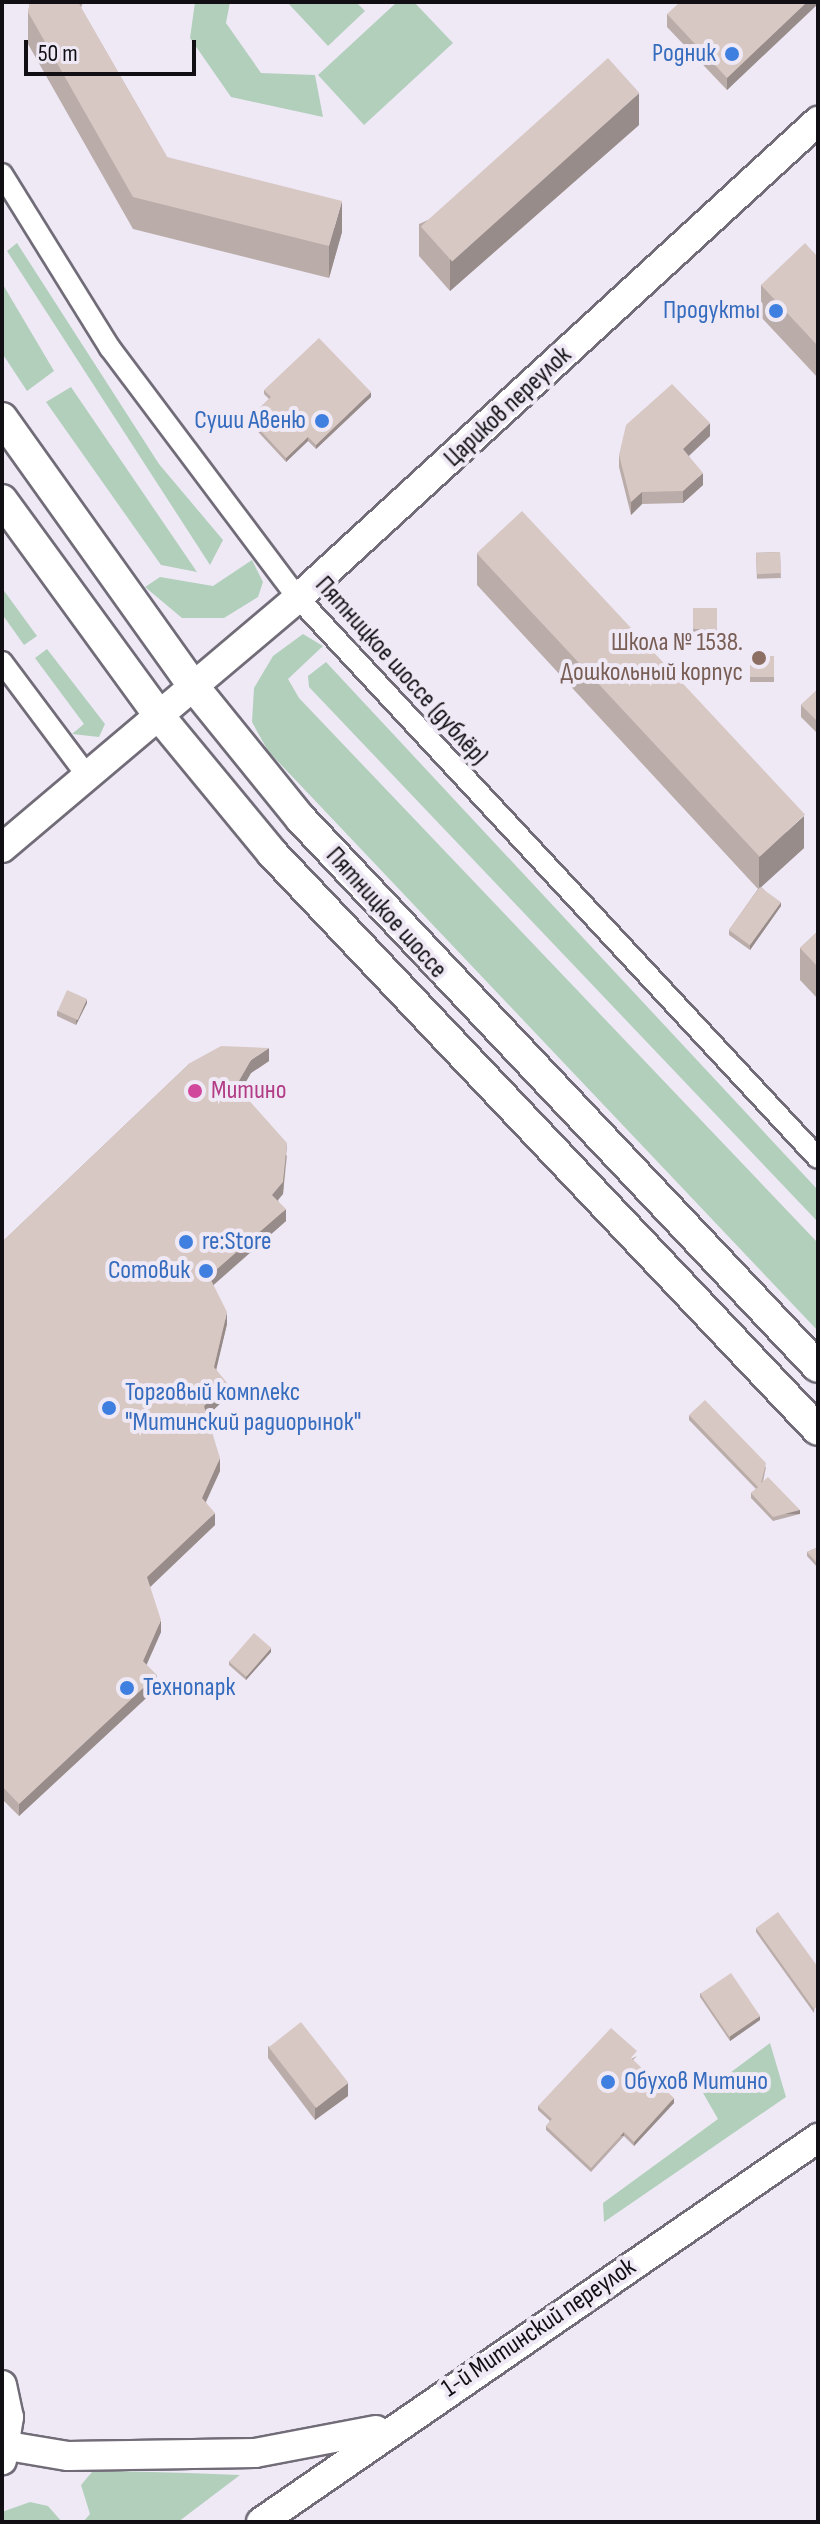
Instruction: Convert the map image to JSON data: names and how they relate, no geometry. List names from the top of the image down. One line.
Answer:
{"streets":{"main road":["Пятницкое шоссе"],"street":["Цариков переулок","Пятницкое шоссе (дублёр)","1-й Митинский переулок"]},"crossings":[["Цариков переулок","Пятницкое шоссе (дублёр)"],["Цариков переулок","Пятницкое шоссе"]],"places":["Родник","Продукты","Суши Авеню","Школа № 1538. Дошкольный корпус","Митино","re:Store","Сотовик","Торговый комплекс \"Митинский радиорынок\"","Технопарк","Обухов Митино"],"scale_bar":"50 m"}
